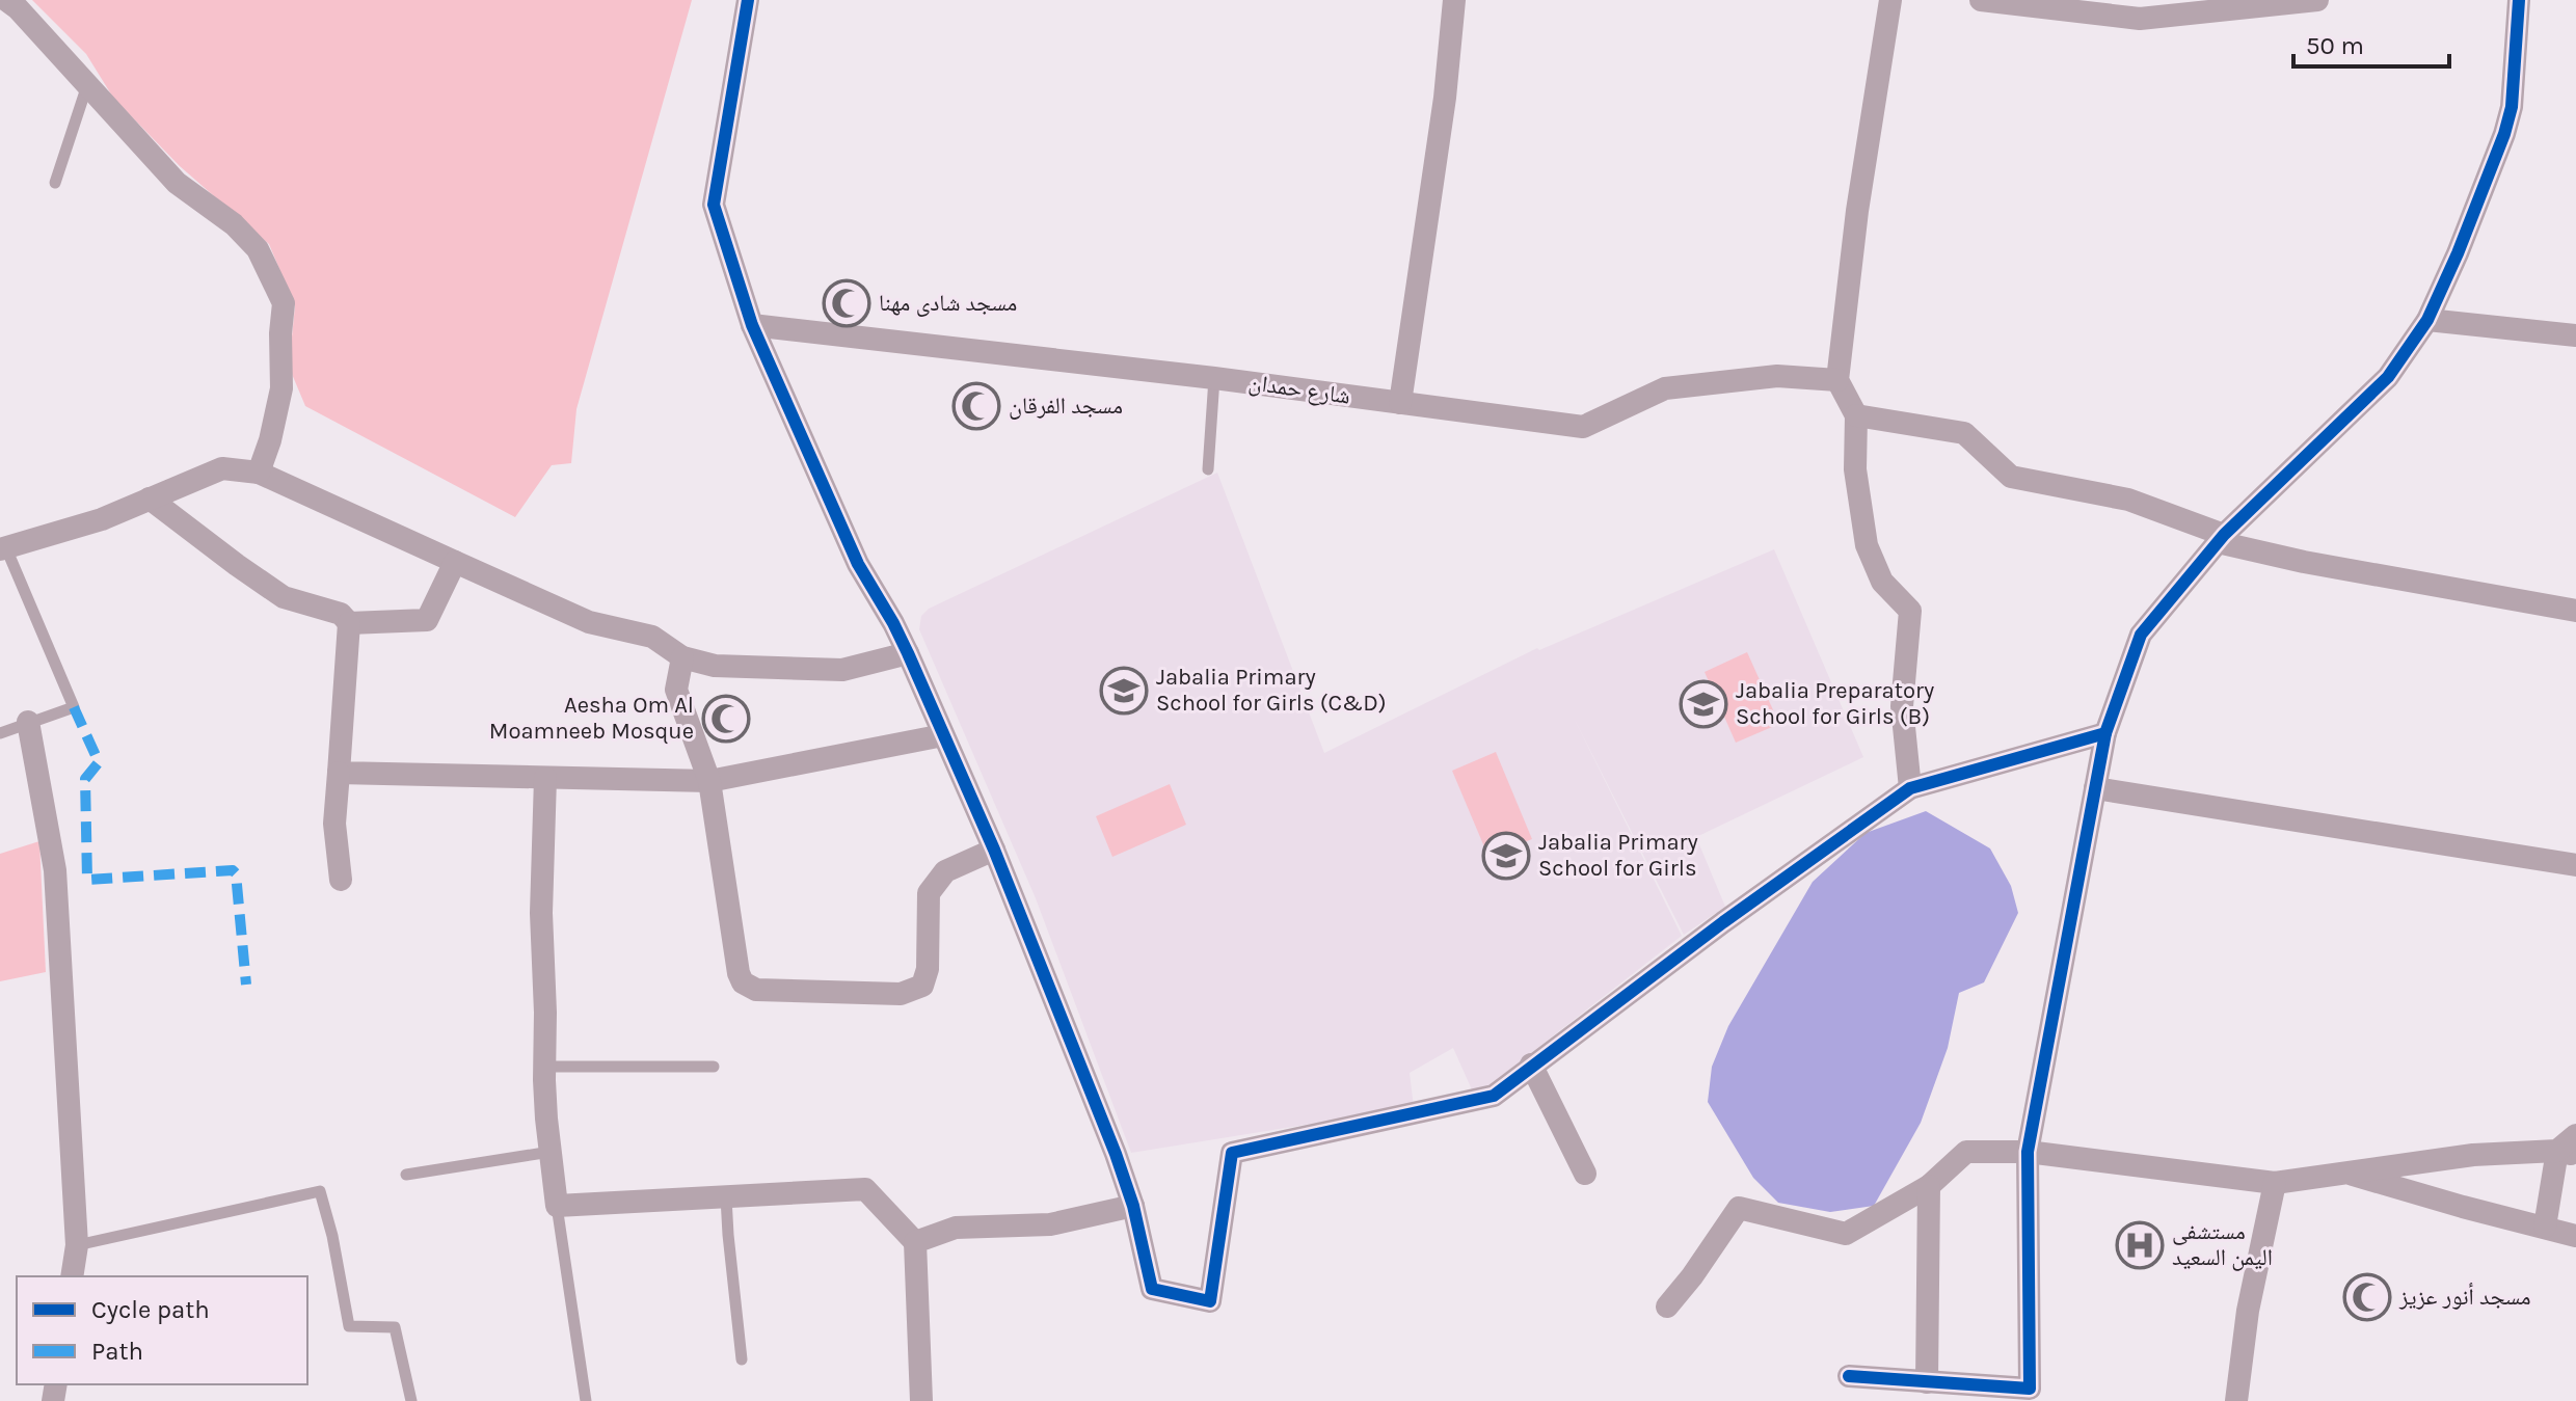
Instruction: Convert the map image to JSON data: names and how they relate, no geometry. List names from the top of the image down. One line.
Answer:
{"streets":{"street":["شارع حمدان"]},"places":{"mosque":["مسجد شادى مهنا","مسجد الفرقان","Aesha Om Al Moamneeb Mosque","مسجد أنور عزيز"],"school or university":["Jabalia Primary School for Girls (C&D)","Jabalia Preparatory School for Girls (B)","Jabalia Primary School for Girls"],"hospital":["مستشفى اليمن السعيد"]},"legend":["Cycle path","Path"],"scale_bar":"50 m"}
